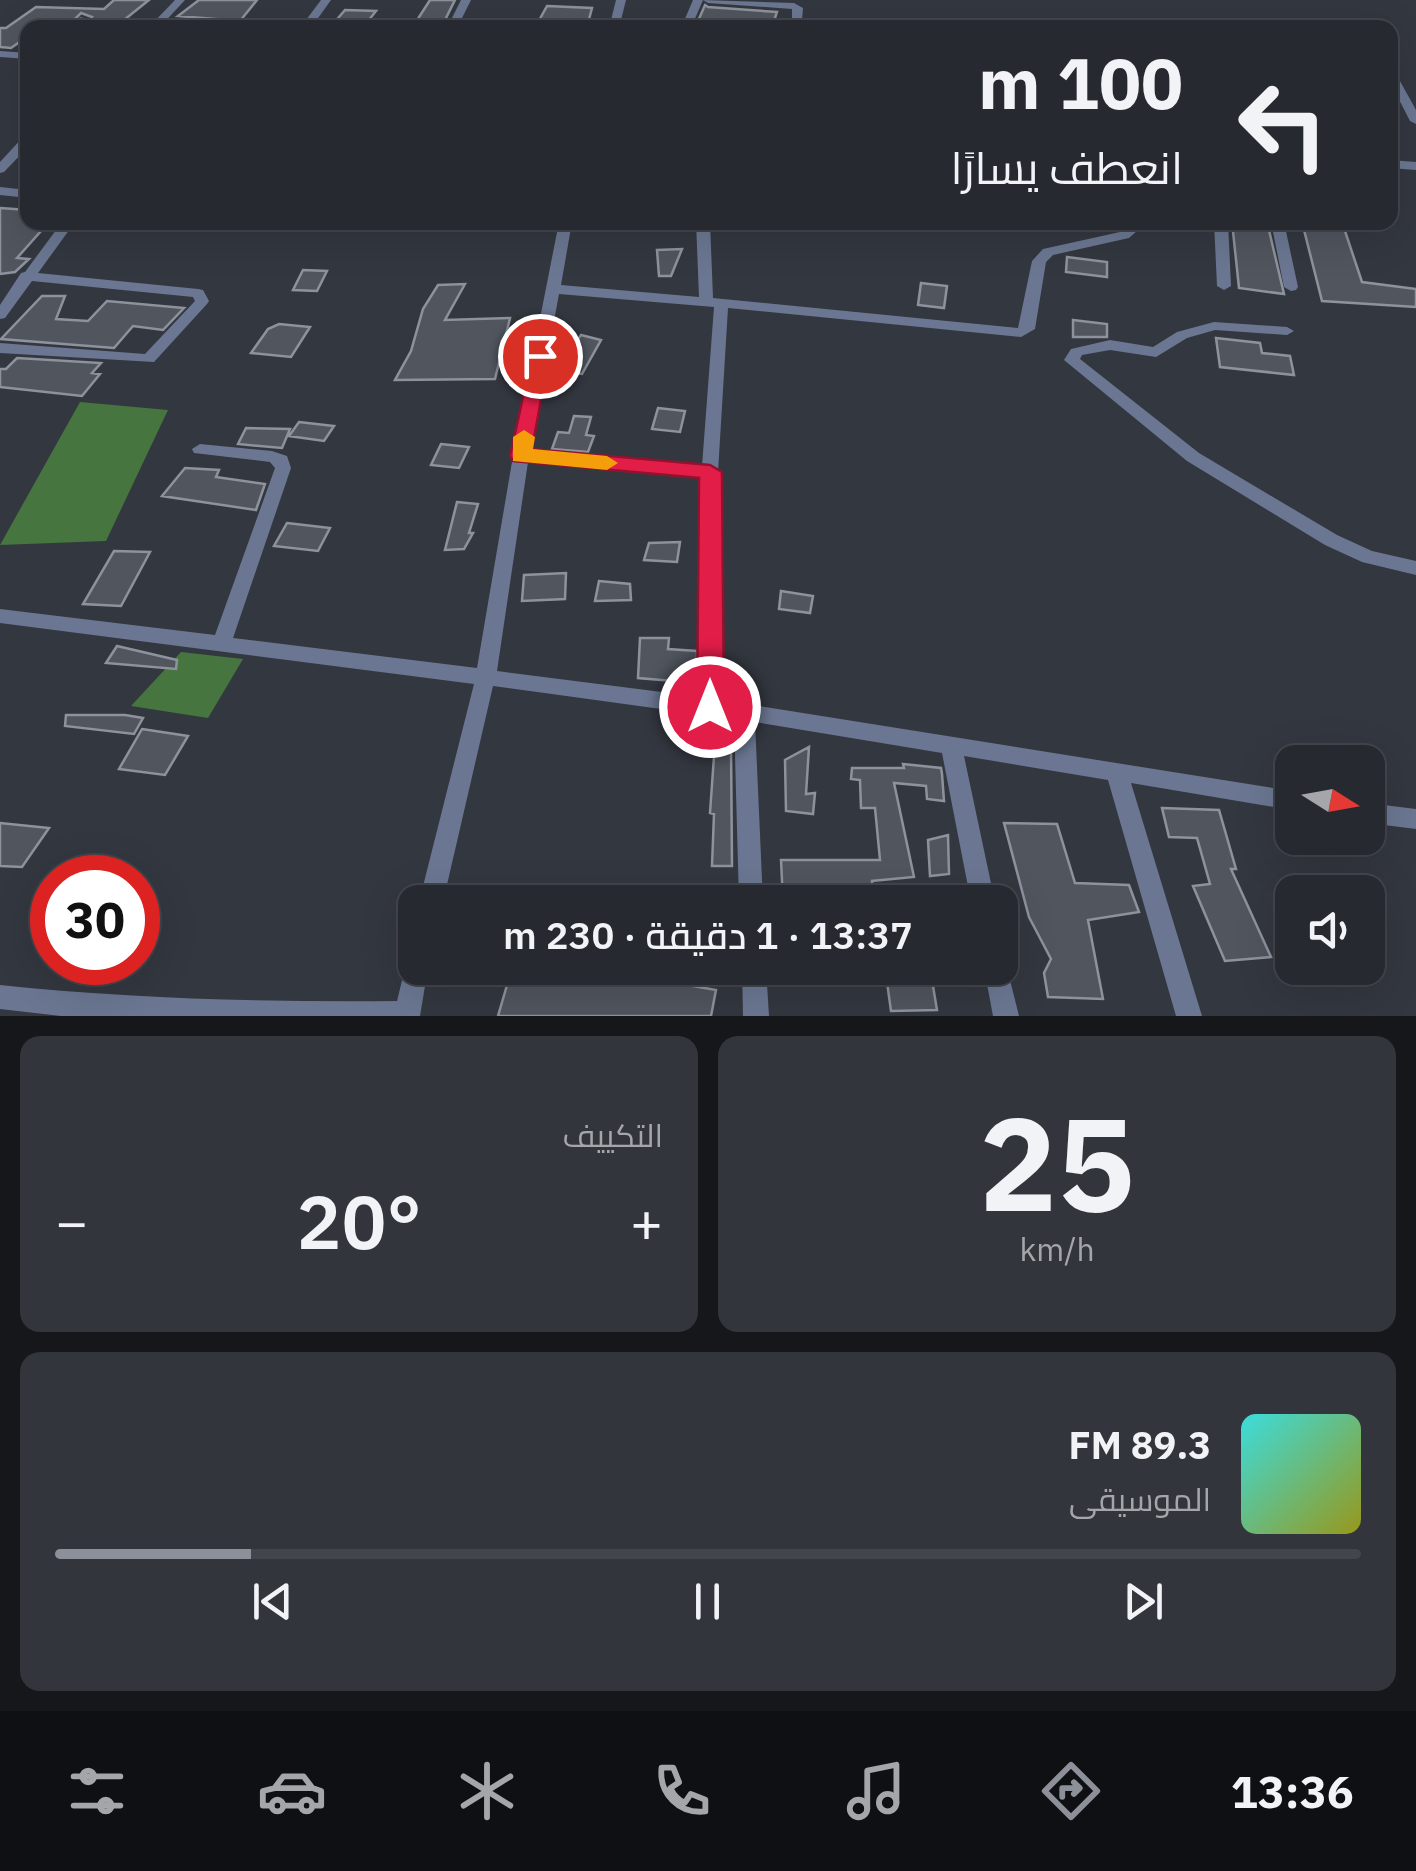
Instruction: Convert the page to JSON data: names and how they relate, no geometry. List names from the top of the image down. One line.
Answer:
{"north":"right","page":{"turn":["100 m","انعطف يسارًا"],"limit":"30","trip":"13:37 · 1 دقيقة · 230 m","tile":[["25","km/h"],"التكييف"],"heat":["−","20°","+"],"song":["89.3 FM","الموسيقى"],"tabs":"13:36"}}
